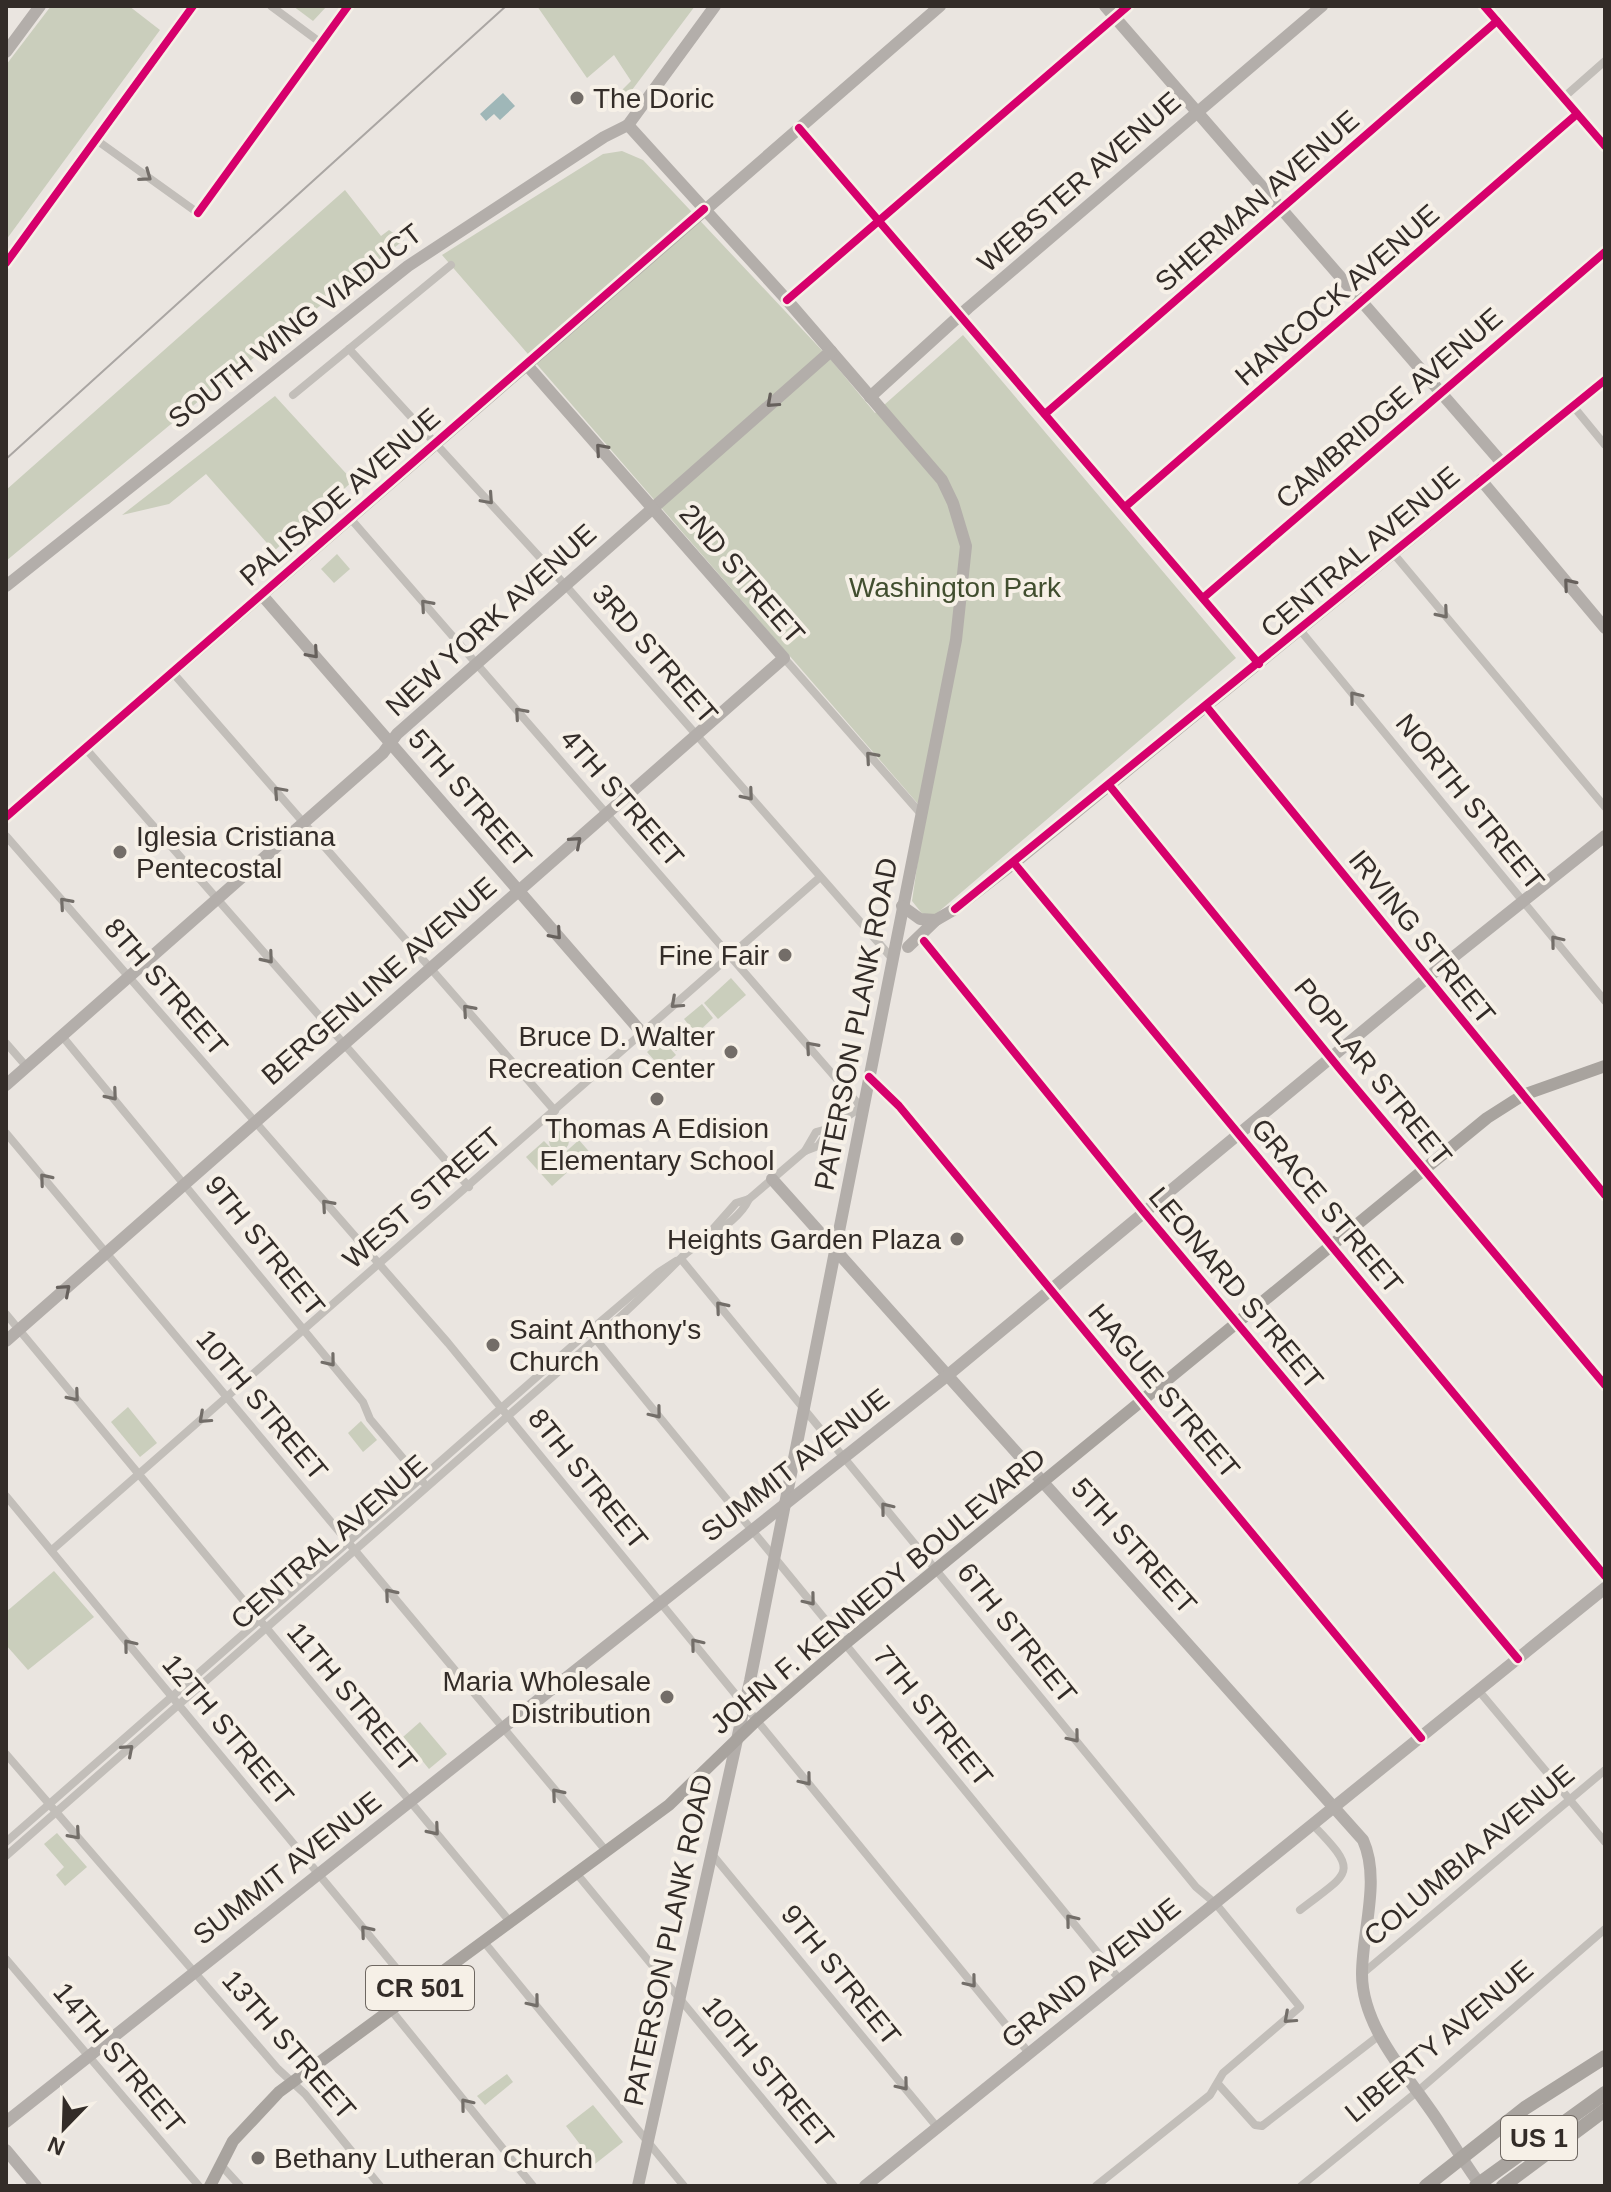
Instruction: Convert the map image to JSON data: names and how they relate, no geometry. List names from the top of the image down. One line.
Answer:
{"streets":{"highway":["US 1"],"main road":["JOHN F. KENNEDY BOULEVARD","CR 501"],"street":["WEBSTER AVENUE","SHERMAN AVENUE","HANCOCK AVENUE","SOUTH WING VIADUCT","CAMBRIDGE AVENUE","PALISADE AVENUE","CENTRAL AVENUE","2ND STREET","NEW YORK AVENUE","3RD STREET","5TH STREET","4TH STREET","NORTH STREET","IRVING STREET","BERGENLINE AVENUE","8TH STREET","PATERSON PLANK ROAD","POPLAR STREET","WEST STREET","GRACE STREET","9TH STREET","LEONARD STREET","HAGUE STREET","10TH STREET","SUMMIT AVENUE","6TH STREET","11TH STREET","7TH STREET","12TH STREET","COLUMBIA AVENUE","GRAND AVENUE","LIBERTY AVENUE","13TH STREET","14TH STREET"]},"crossings":[["WEBSTER AVENUE","PATERSON PLANK ROAD"],["SOUTH WING VIADUCT","PATERSON PLANK ROAD"],["PALISADE AVENUE","2ND STREET"],["PALISADE AVENUE","3RD STREET"],["PALISADE AVENUE","5TH STREET"],["PALISADE AVENUE","4TH STREET"],["PALISADE AVENUE","PATERSON PLANK ROAD"],["CENTRAL AVENUE","3RD STREET"],["CENTRAL AVENUE","5TH STREET"],["CENTRAL AVENUE","4TH STREET"],["CENTRAL AVENUE","NORTH STREET"],["CENTRAL AVENUE","IRVING STREET"],["CENTRAL AVENUE","8TH STREET"],["CENTRAL AVENUE","PATERSON PLANK ROAD"],["CENTRAL AVENUE","POPLAR STREET"],["CENTRAL AVENUE","GRACE STREET"],["CENTRAL AVENUE","9TH STREET"],["CENTRAL AVENUE","LEONARD STREET"],["CENTRAL AVENUE","10TH STREET"],["CENTRAL AVENUE","6TH STREET"],["CENTRAL AVENUE","11TH STREET"],["CENTRAL AVENUE","7TH STREET"],["CENTRAL AVENUE","12TH STREET"],["CENTRAL AVENUE","13TH STREET"],["2ND STREET","NEW YORK AVENUE"],["2ND STREET","BERGENLINE AVENUE"],["2ND STREET","PATERSON PLANK ROAD"],["NEW YORK AVENUE","3RD STREET"],["NEW YORK AVENUE","5TH STREET"],["NEW YORK AVENUE","4TH STREET"],["NEW YORK AVENUE","8TH STREET"],["NEW YORK AVENUE","PATERSON PLANK ROAD"],["NEW YORK AVENUE","9TH STREET"],["3RD STREET","BERGENLINE AVENUE"],["3RD STREET","PATERSON PLANK ROAD"],["3RD STREET","WEST STREET"],["5TH STREET","BERGENLINE AVENUE"],["5TH STREET","PATERSON PLANK ROAD"],["5TH STREET","WEST STREET"],["5TH STREET","SUMMIT AVENUE"],["5TH STREET","JOHN F. KENNEDY BOULEVARD"],["5TH STREET","COLUMBIA AVENUE"],["4TH STREET","BERGENLINE AVENUE"],["4TH STREET","PATERSON PLANK ROAD"],["4TH STREET","WEST STREET"],["NORTH STREET","SUMMIT AVENUE"],["IRVING STREET","SUMMIT AVENUE"],["IRVING STREET","JOHN F. KENNEDY BOULEVARD"],["BERGENLINE AVENUE","8TH STREET"],["BERGENLINE AVENUE","9TH STREET"],["BERGENLINE AVENUE","10TH STREET"],["BERGENLINE AVENUE","11TH STREET"],["8TH STREET","PATERSON PLANK ROAD"],["8TH STREET","WEST STREET"],["8TH STREET","SUMMIT AVENUE"],["8TH STREET","JOHN F. KENNEDY BOULEVARD"],["8TH STREET","GRAND AVENUE"],["PATERSON PLANK ROAD","9TH STREET"],["PATERSON PLANK ROAD","HAGUE STREET"],["PATERSON PLANK ROAD","10TH STREET"],["PATERSON PLANK ROAD","SUMMIT AVENUE"],["PATERSON PLANK ROAD","JOHN F. KENNEDY BOULEVARD"],["PATERSON PLANK ROAD","6TH STREET"],["PATERSON PLANK ROAD","7TH STREET"],["POPLAR STREET","SUMMIT AVENUE"],["POPLAR STREET","JOHN F. KENNEDY BOULEVARD"],["WEST STREET","9TH STREET"],["WEST STREET","10TH STREET"],["WEST STREET","11TH STREET"],["WEST STREET","12TH STREET"],["GRACE STREET","SUMMIT AVENUE"],["GRACE STREET","JOHN F. KENNEDY BOULEVARD"],["9TH STREET","GRAND AVENUE"],["LEONARD STREET","SUMMIT AVENUE"],["LEONARD STREET","JOHN F. KENNEDY BOULEVARD"],["LEONARD STREET","GRAND AVENUE"],["HAGUE STREET","SUMMIT AVENUE"],["HAGUE STREET","JOHN F. KENNEDY BOULEVARD"],["HAGUE STREET","GRAND AVENUE"],["10TH STREET","SUMMIT AVENUE"],["10TH STREET","JOHN F. KENNEDY BOULEVARD"],["SUMMIT AVENUE","6TH STREET"],["SUMMIT AVENUE","11TH STREET"],["SUMMIT AVENUE","7TH STREET"],["SUMMIT AVENUE","12TH STREET"],["SUMMIT AVENUE","13TH STREET"],["SUMMIT AVENUE","14TH STREET"],["JOHN F. KENNEDY BOULEVARD","6TH STREET"],["JOHN F. KENNEDY BOULEVARD","11TH STREET"],["JOHN F. KENNEDY BOULEVARD","7TH STREET"],["JOHN F. KENNEDY BOULEVARD","12TH STREET"],["JOHN F. KENNEDY BOULEVARD","13TH STREET"],["6TH STREET","GRAND AVENUE"],["7TH STREET","GRAND AVENUE"]],"one_way":["2ND STREET","3RD STREET","4TH STREET","NORTH STREET","9TH STREET","10TH STREET","11TH STREET","12TH STREET","13TH STREET"],"parks":["Washington Park"],"places":["The Doric","Iglesia Cristiana Pentecostal","Fine Fair","Bruce D. Walter Recreation Center","Thomas A Edision Elementary School","Heights Garden Plaza","Saint Anthony's Church","Maria Wholesale Distribution","Bethany Lutheran Church"],"north":"bottom left"}
